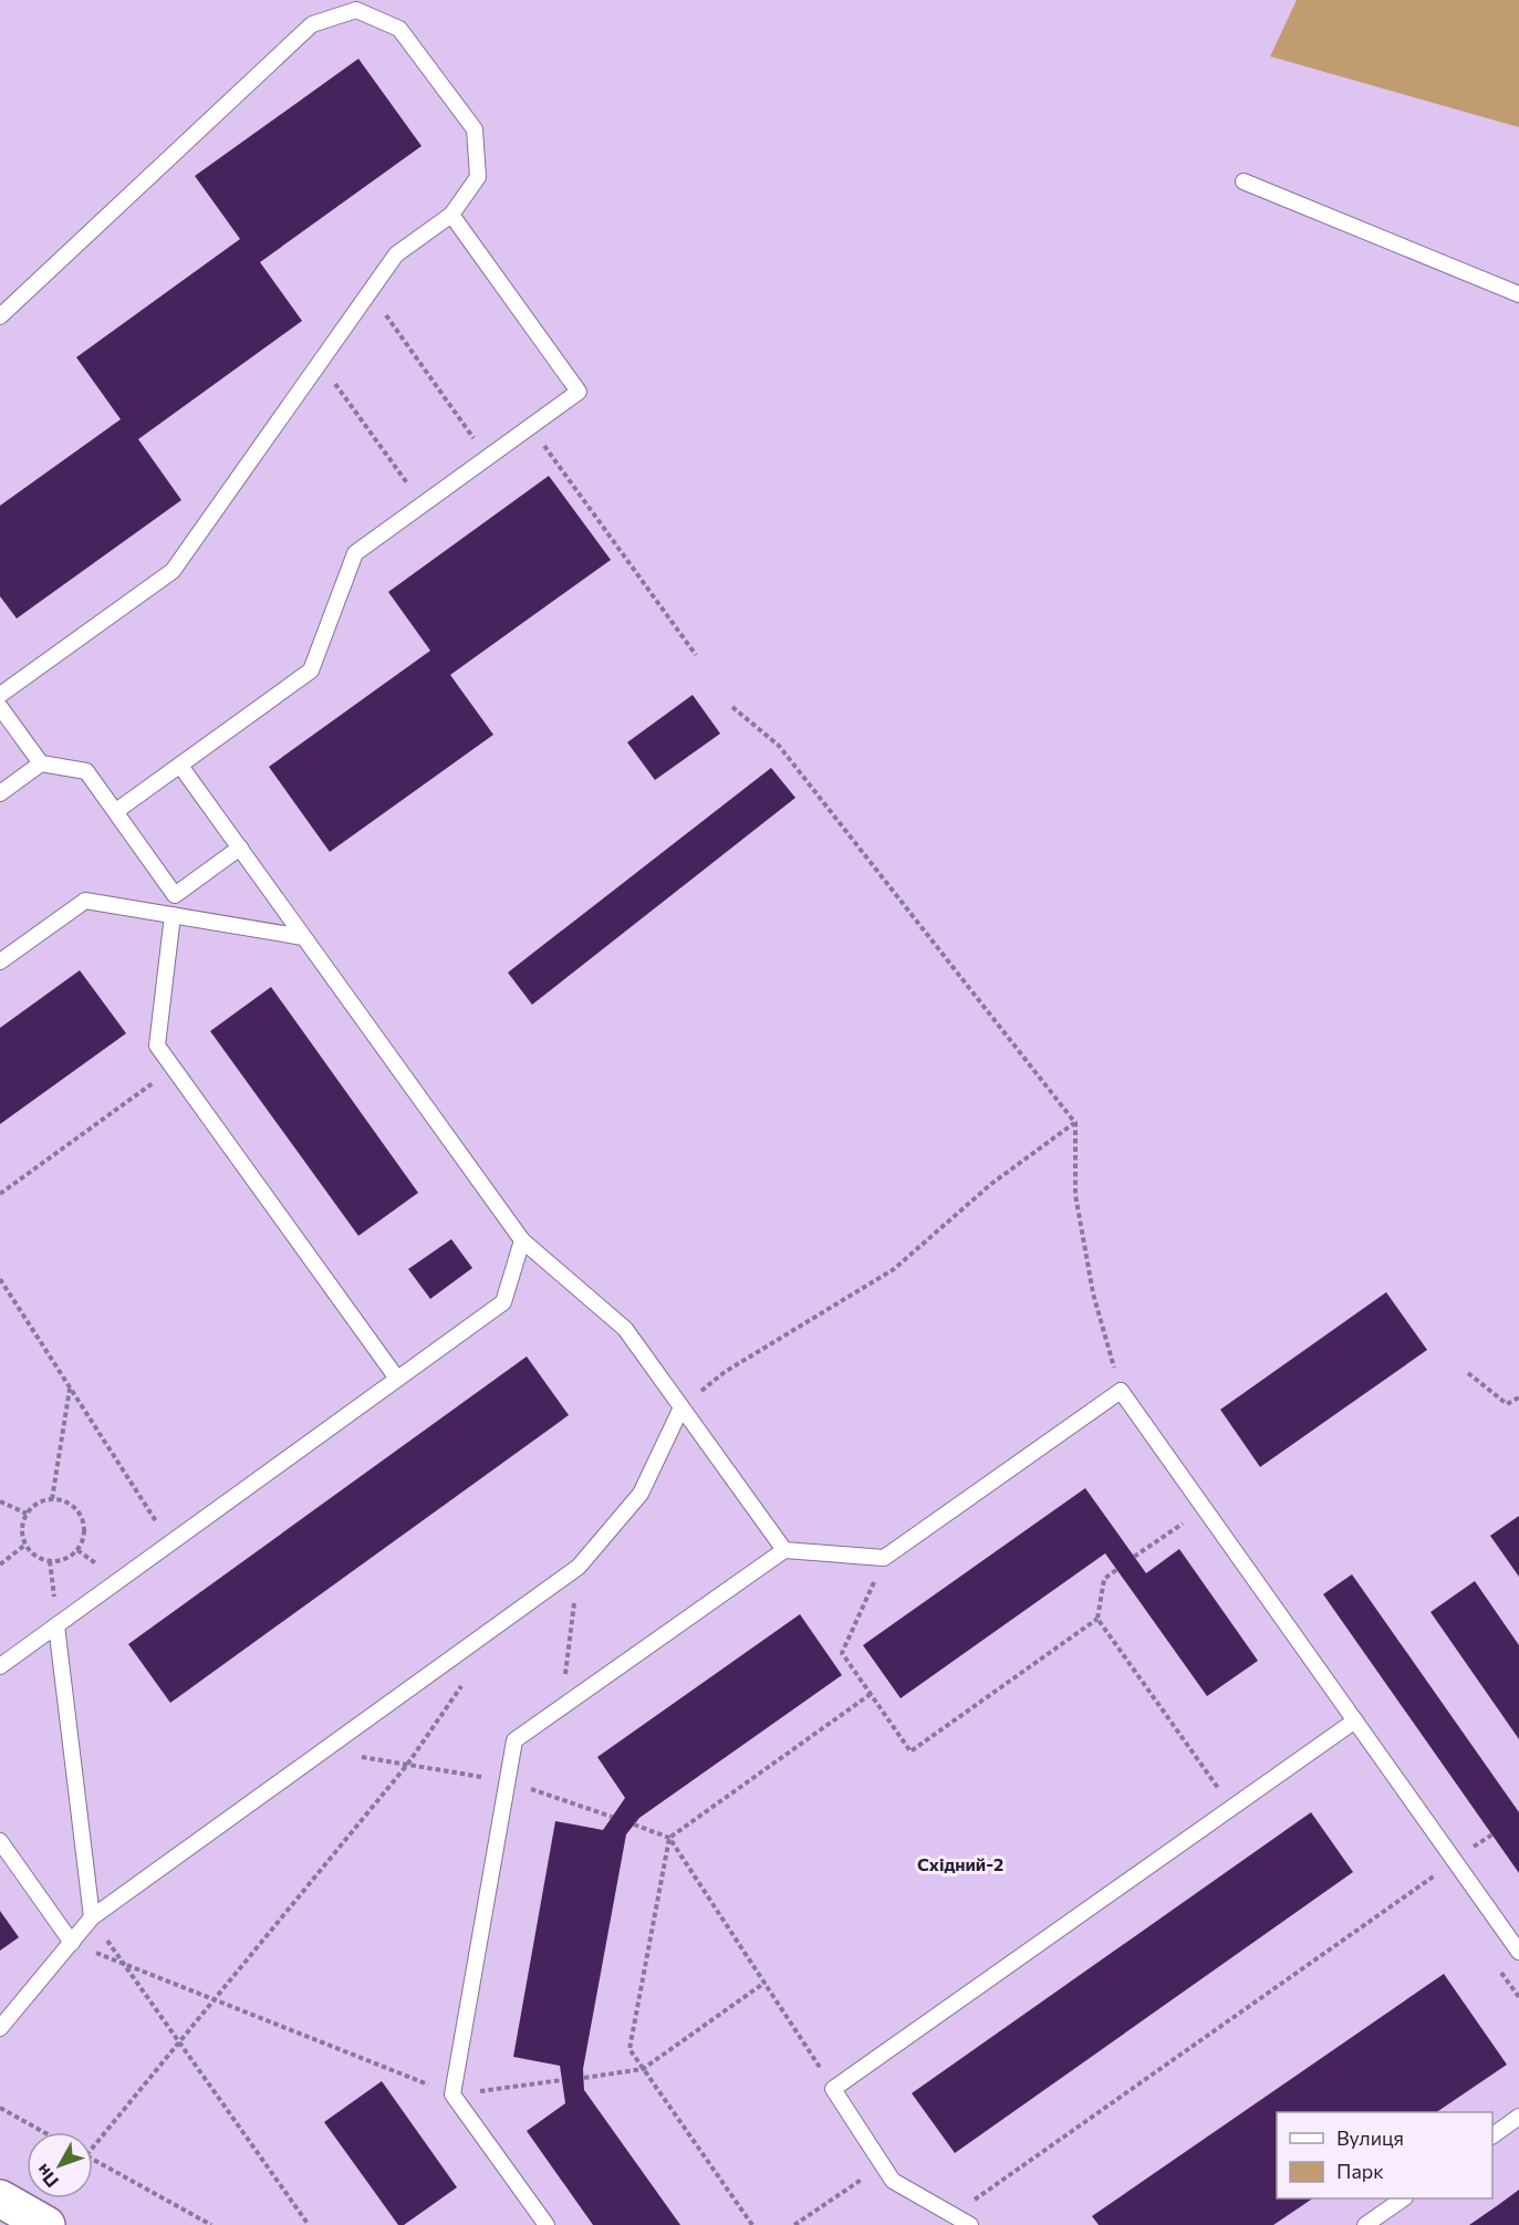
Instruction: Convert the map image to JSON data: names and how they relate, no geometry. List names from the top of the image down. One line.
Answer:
{"districts":["Східний-2"],"legend":["Вулиця","Парк"],"north":"bottom left"}
